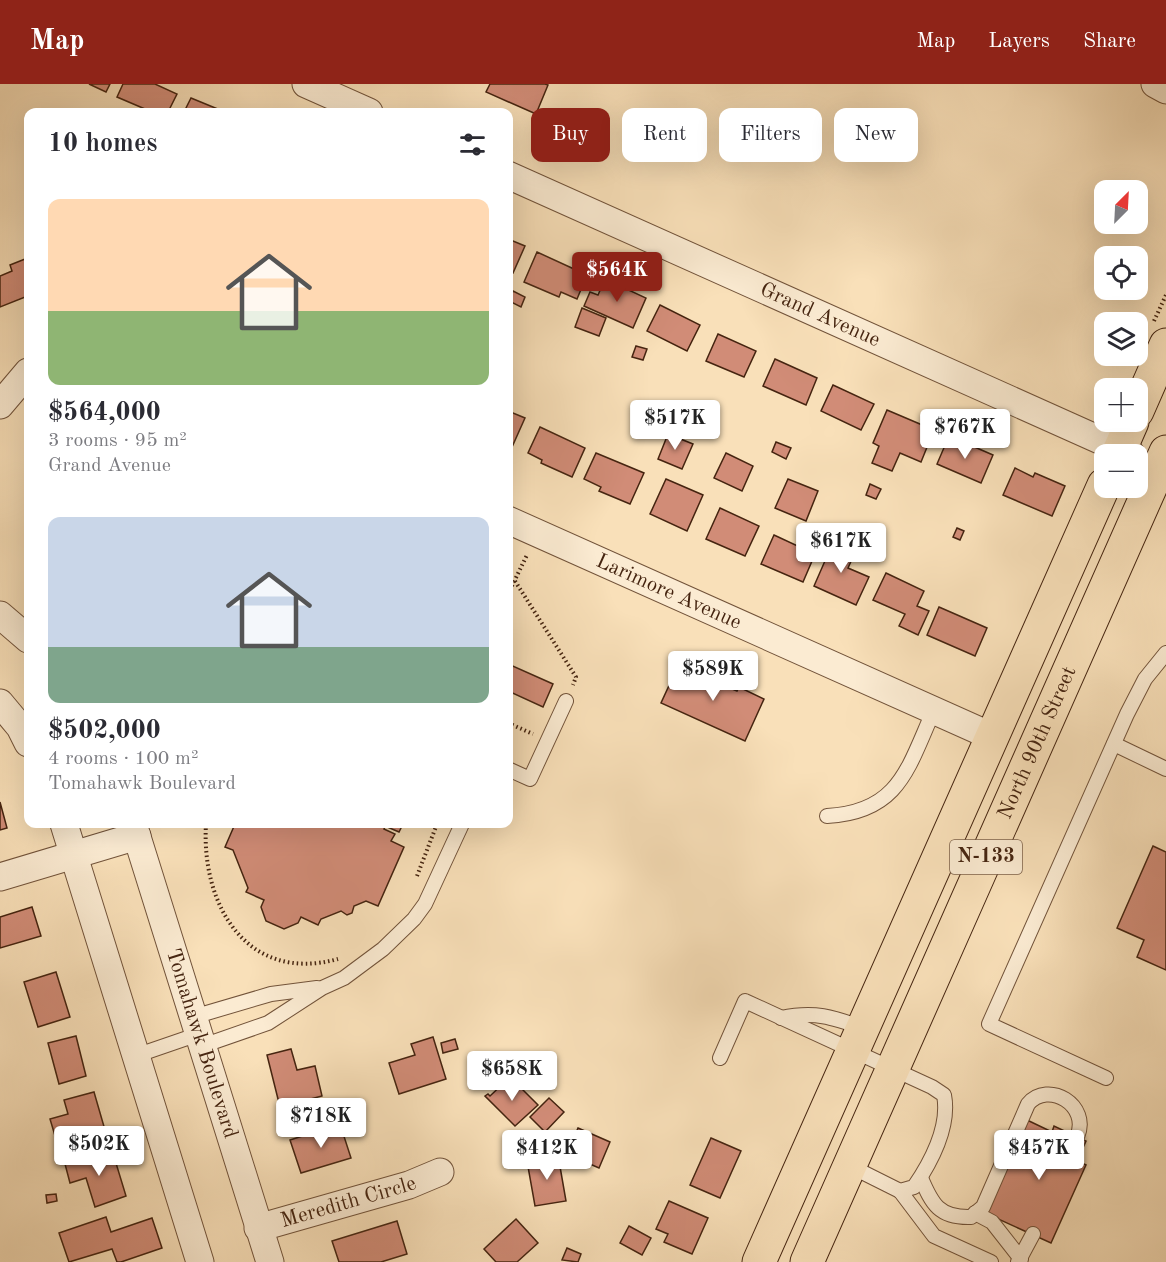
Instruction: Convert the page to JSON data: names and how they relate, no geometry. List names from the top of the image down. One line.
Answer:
{"streets":{"main road":["North 90th Street","N-133"],"street":["Grand Avenue","Larimore Avenue","Tomahawk Boulevard","Meredith Circle"]},"crossings":[["Larimore Avenue","North 90th Street"],["Tomahawk Boulevard","Meredith Circle"]],"north":"top right","page":{"header":"Map","nav":["Map","Layers","Share"],"chip":["Buy","Rent","Filters","New"],"heading":"10 homes","map_buttons":["+","−"],"list":[{"name":"$564,000","note":"3 rooms · 95 m² · Grand Avenue"},{"name":"$502,000","note":"4 rooms · 100 m² · Tomahawk Boulevard"}],"price":["$564K","$517K","$767K","$617K","$589K","$658K","$718K","$502K","$412K","$457K"]}}
